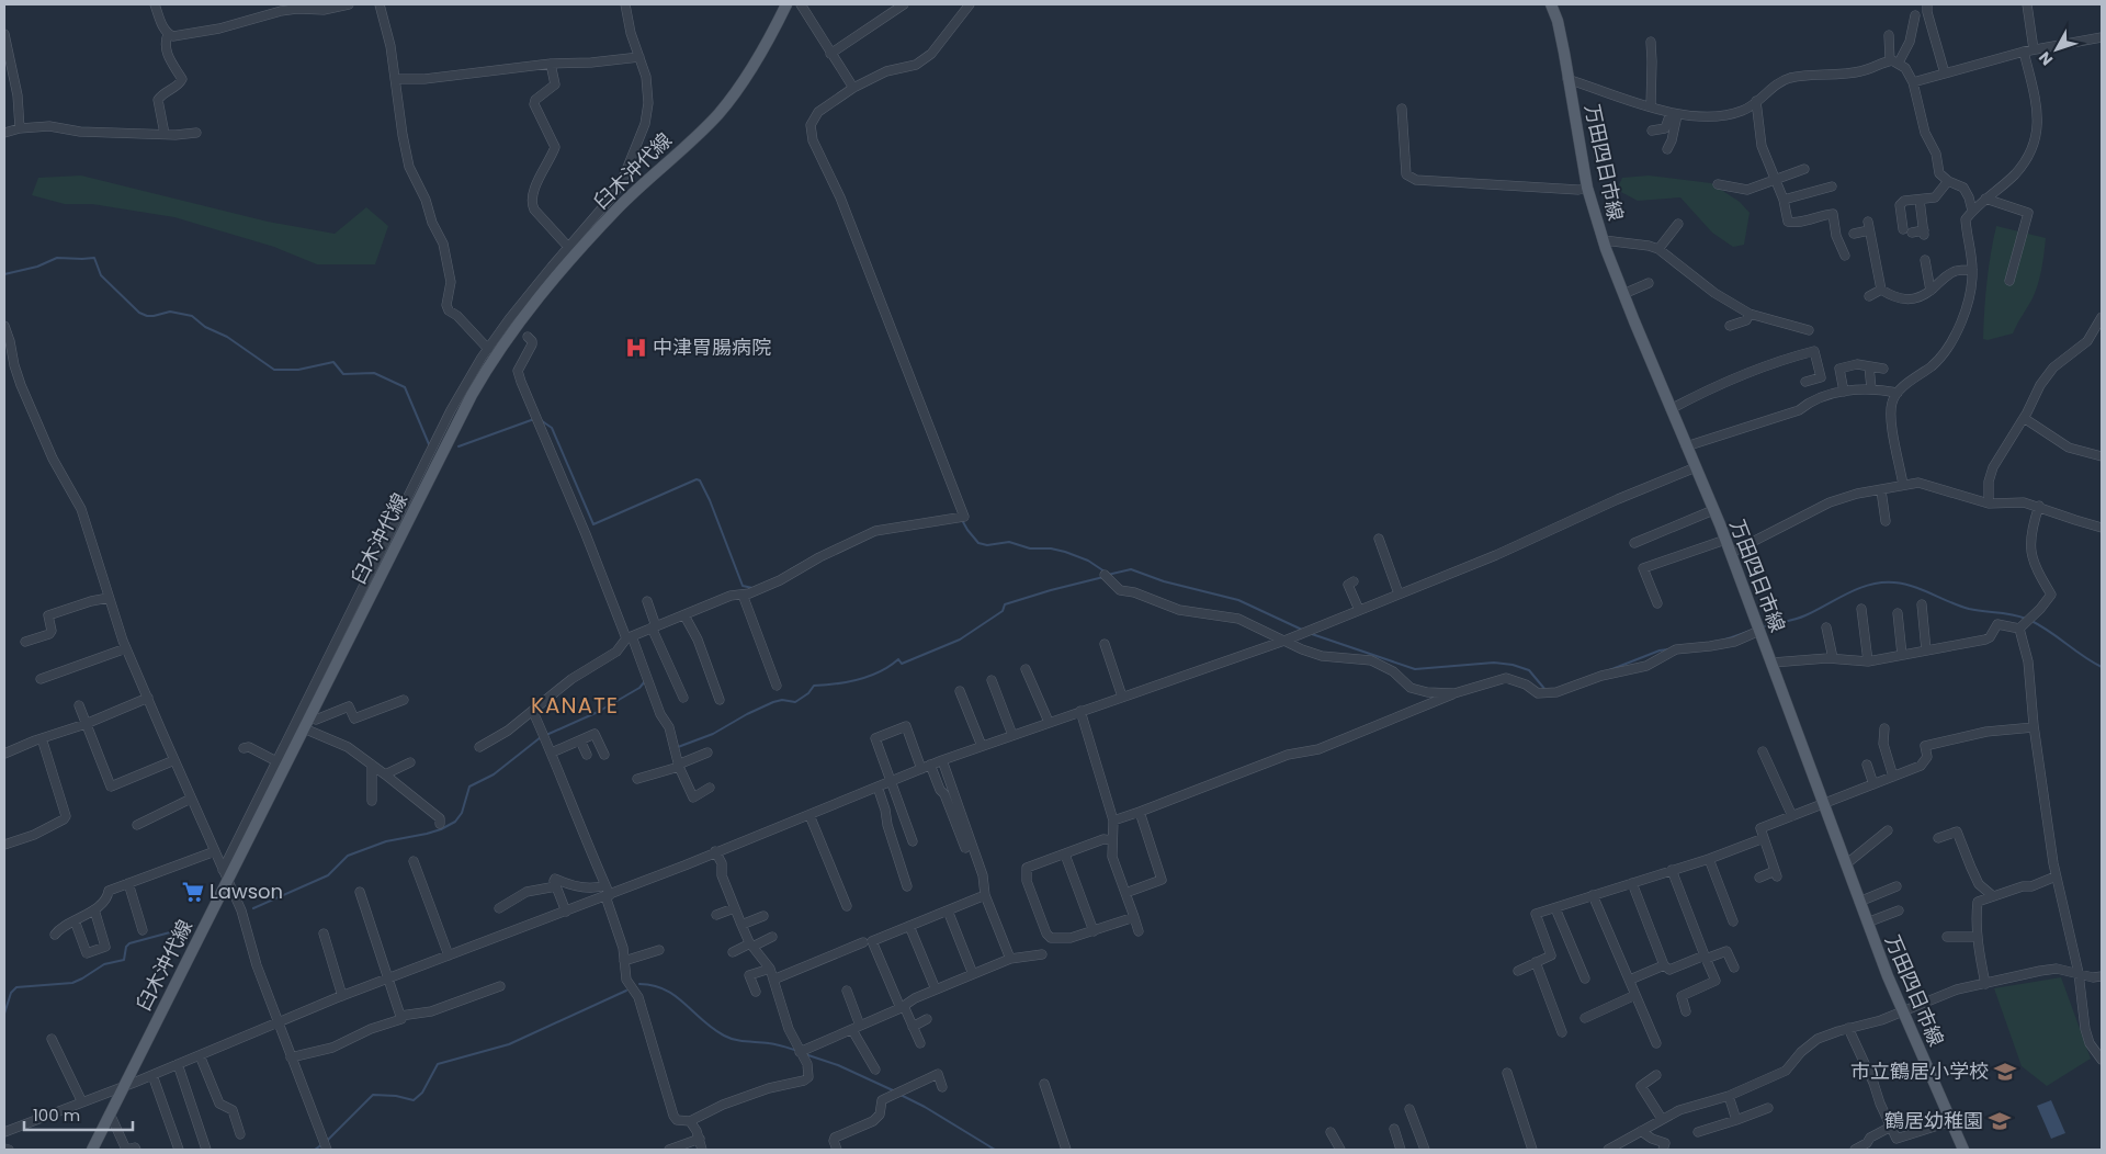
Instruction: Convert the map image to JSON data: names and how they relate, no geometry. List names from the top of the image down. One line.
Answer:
{"streets":{"main road":["万田四日市線","臼木沖代線"]},"districts":["KANATE"],"places":{"hospital":["中津胃腸病院"],"supermarket":["Lawson"],"school or university":["市立鶴居小学校","鶴居幼稚園"]},"scale_bar":"100 m","north":"bottom left"}
